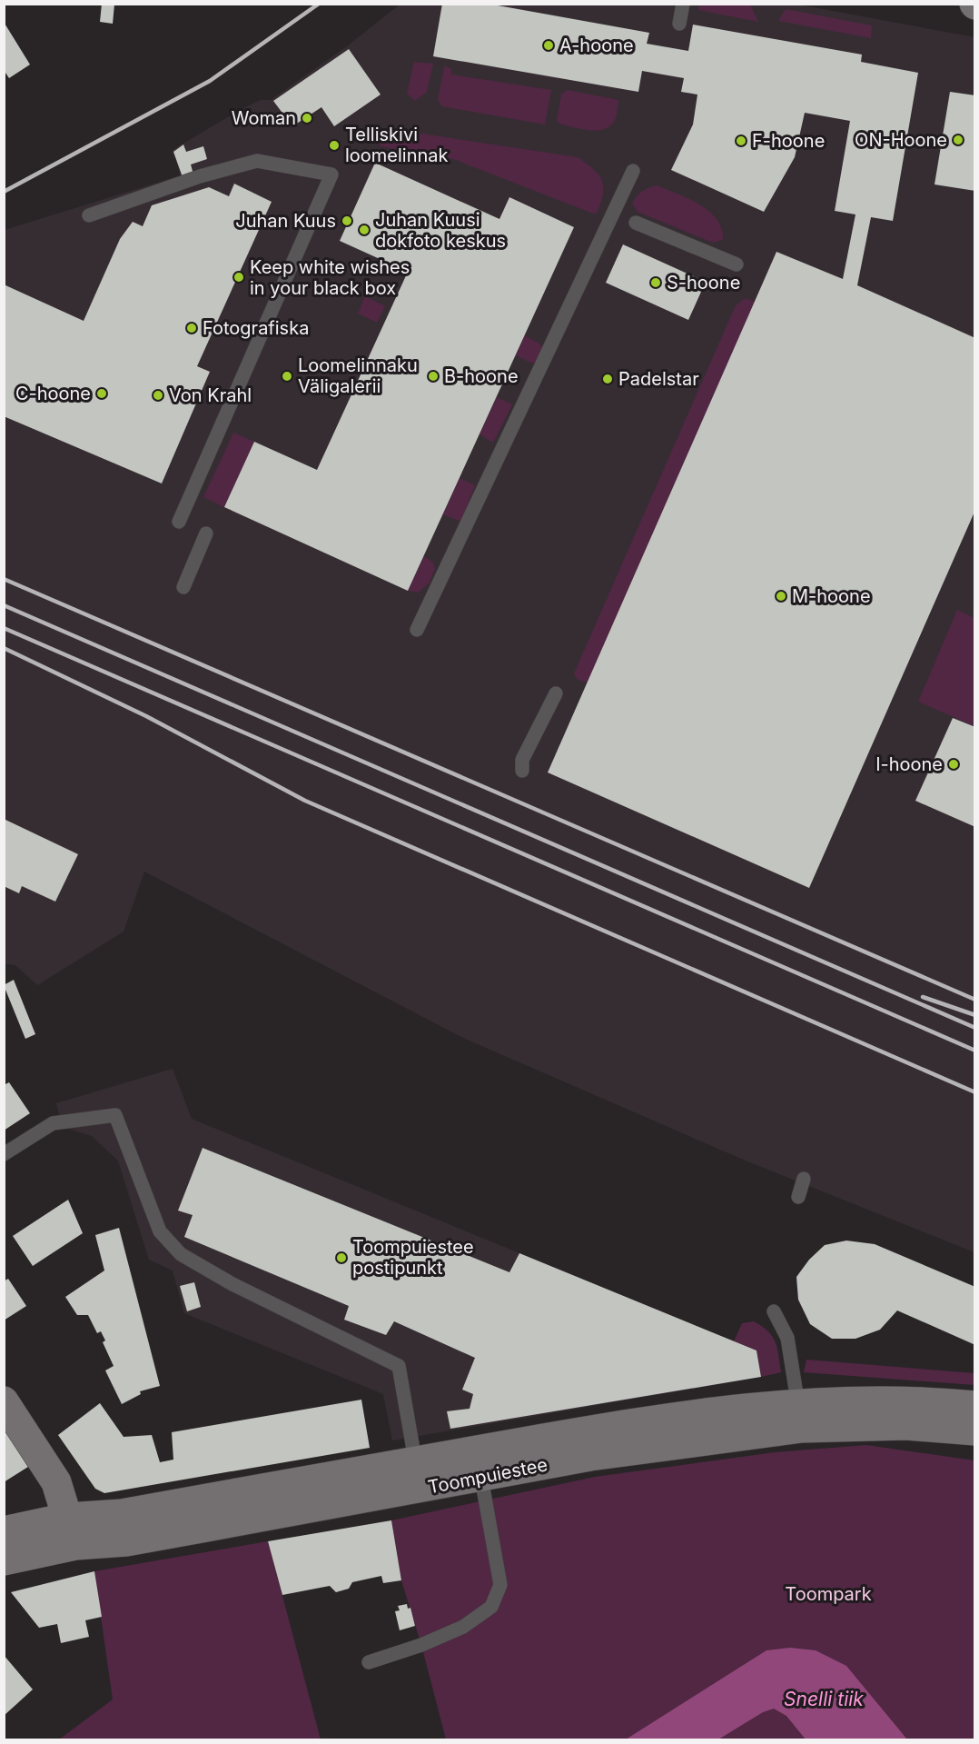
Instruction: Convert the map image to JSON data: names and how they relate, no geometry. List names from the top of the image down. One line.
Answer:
{"streets":{"main road":["Toompuiestee"]},"water":["Snelli tiik"],"parks":["Toompark"],"places":["A-hoone","Woman","ON-Hoone","F-hoone","Telliskivi loomelinnak","Juhan Kuus","Juhan Kuusi dokfoto keskus","Keep white wishes in your black box","S-hoone","Fotografiska","Loomelinnaku Väligalerii","B-hoone","Padelstar","C-hoone","Von Krahl","M-hoone","I-hoone","Toompuiestee postipunkt"]}
